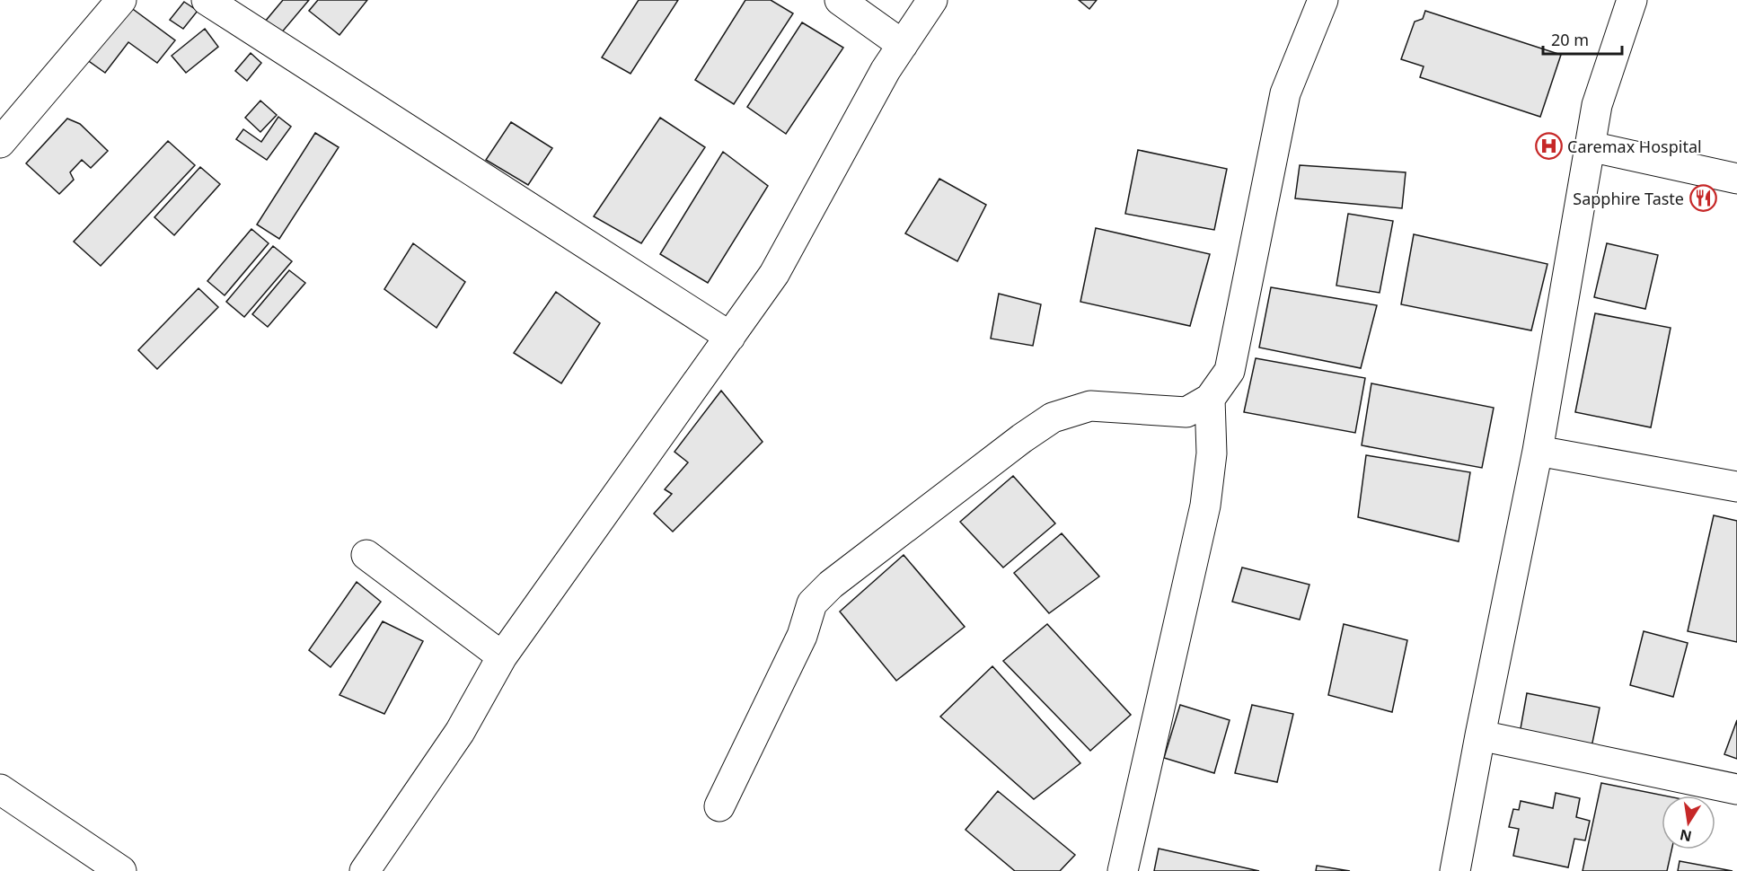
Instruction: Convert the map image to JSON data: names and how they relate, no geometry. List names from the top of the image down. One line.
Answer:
{"places":{"hospital":["Caremax Hospital"],"restaurant":["Sapphire Taste"]},"scale_bar":"20 m","north":"bottom"}
